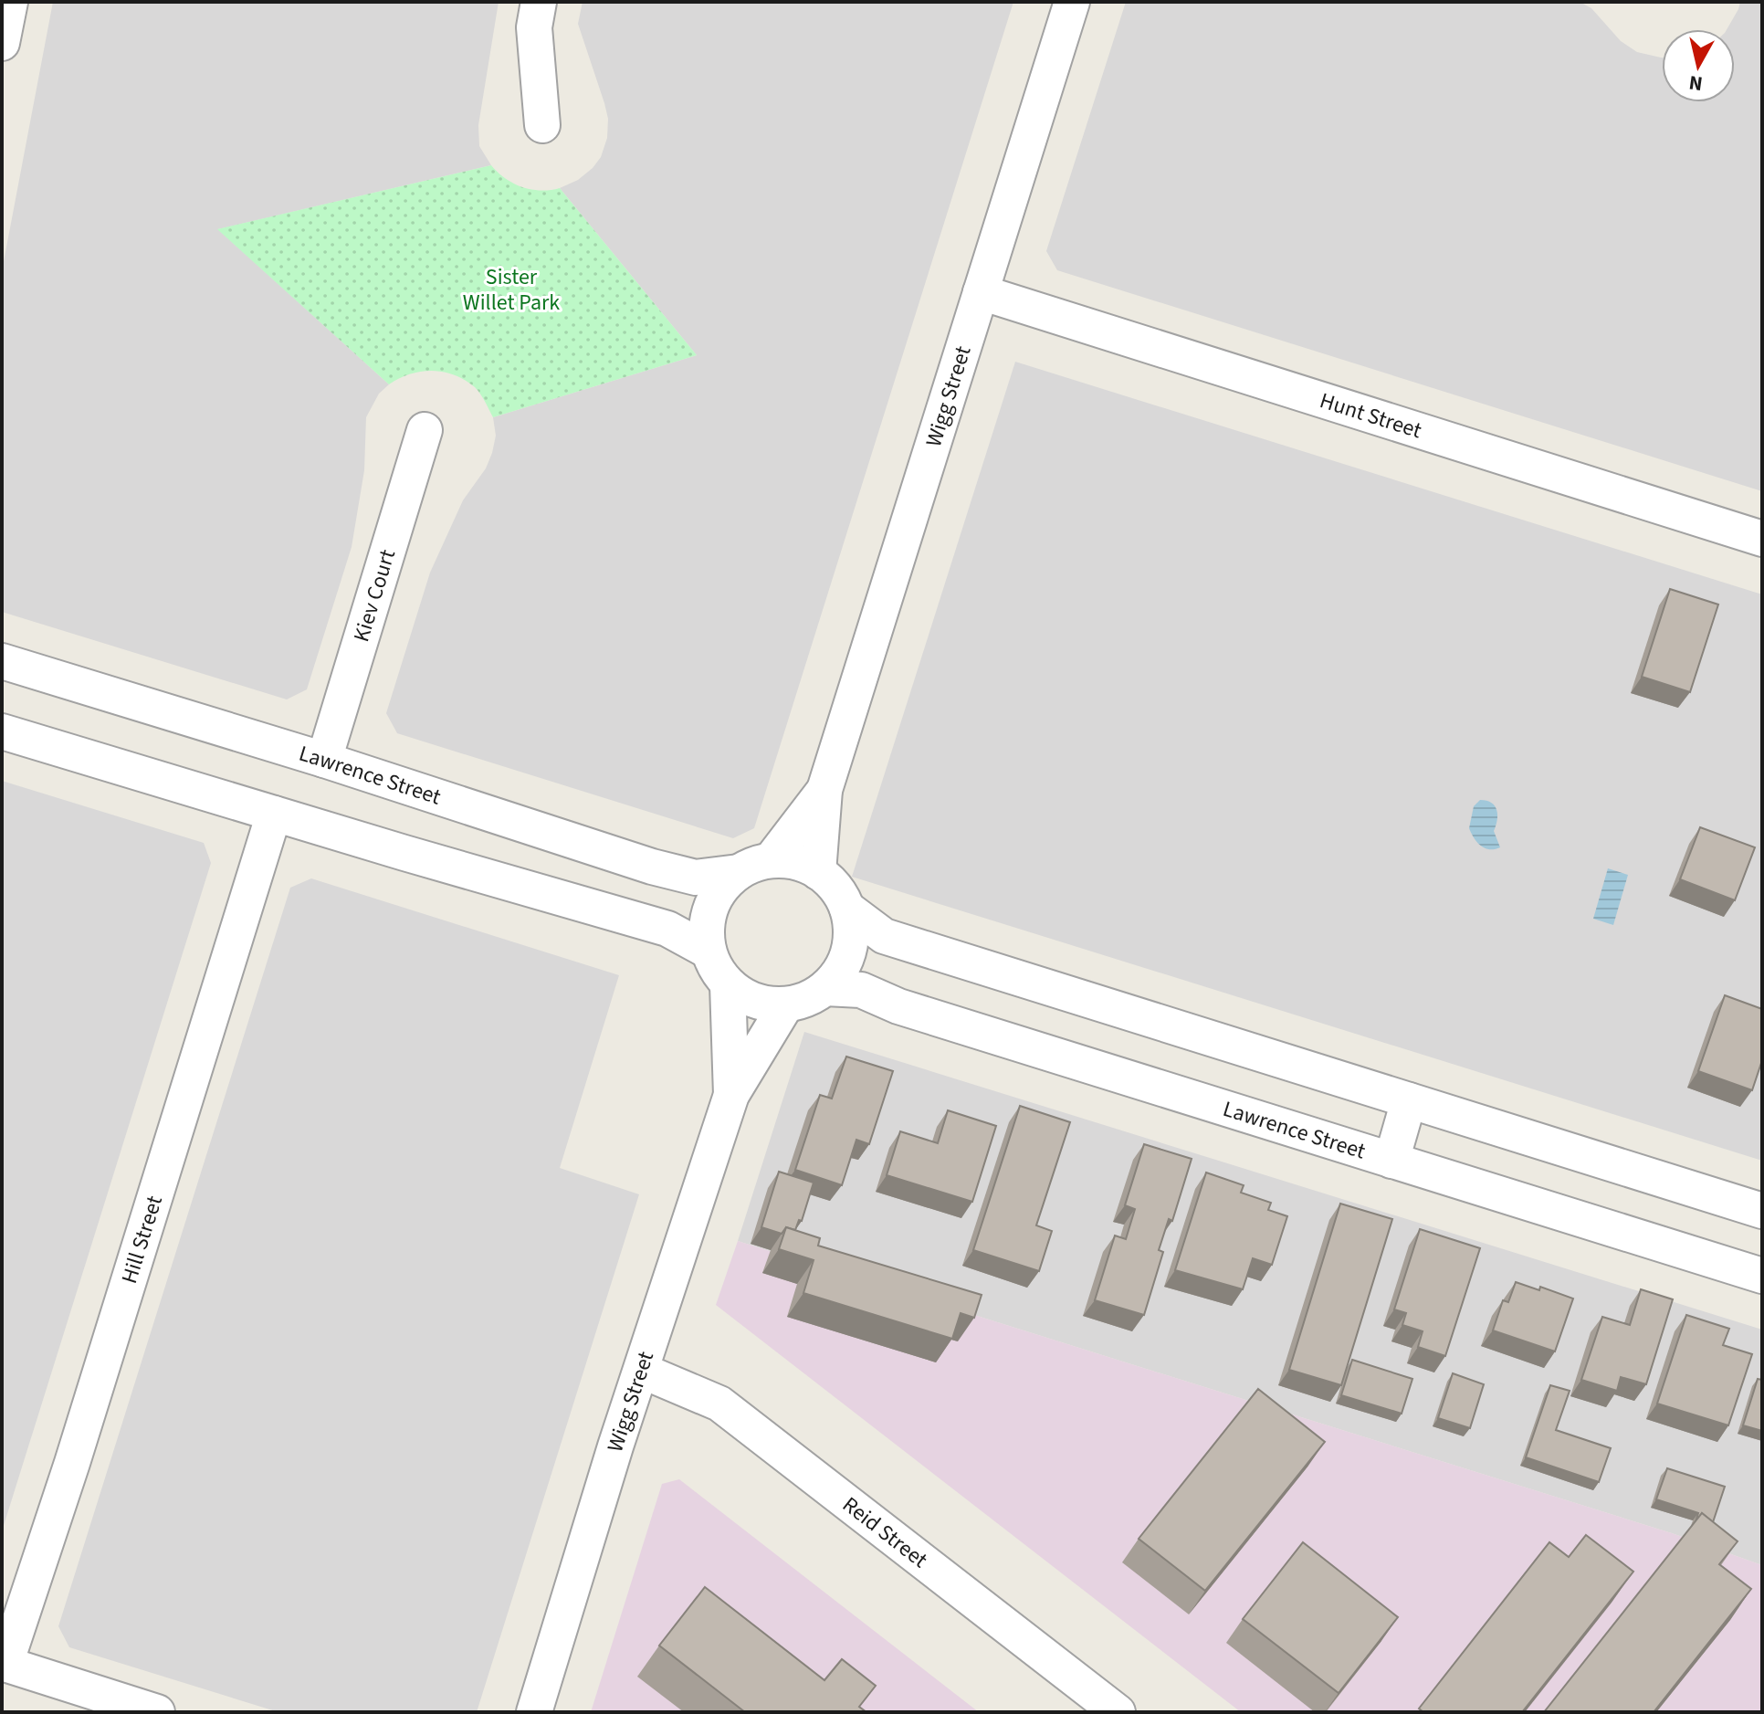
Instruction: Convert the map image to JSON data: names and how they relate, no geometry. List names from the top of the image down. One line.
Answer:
{"streets":{"street":["Wigg Street","Hunt Street","Kiev Court","Lawrence Street","Hill Street","Reid Street"]},"crossings":[["Wigg Street","Hunt Street"],["Wigg Street","Lawrence Street"],["Wigg Street","Reid Street"],["Kiev Court","Lawrence Street"]],"parks":["Sister Willet Park"],"north":"bottom"}
